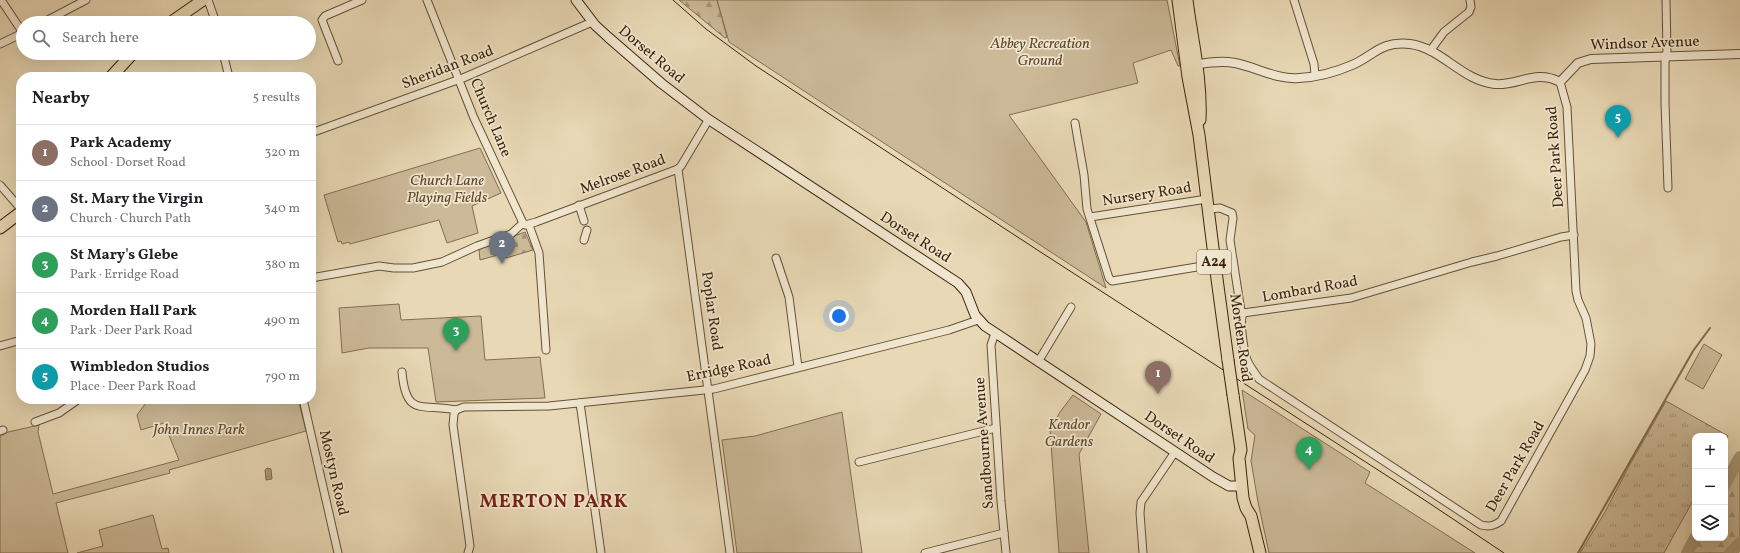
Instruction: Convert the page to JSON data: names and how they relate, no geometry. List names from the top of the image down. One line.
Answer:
{"streets":{"main road":["Dorset Road","A24","Morden Road"],"street":["Windsor Avenue","Sheridan Road","Church Lane","Deer Park Road","Melrose Road","Nursery Road","Lombard Road","Poplar Road","Erridge Road","Sandbourne Avenue","Mostyn Road"]},"crossings":[["Windsor Avenue","Deer Park Road"],["Dorset Road","Sheridan Road"],["Dorset Road","Melrose Road"],["Dorset Road","Morden Road"],["Dorset Road","Erridge Road"],["Dorset Road","Sandbourne Avenue"],["Sheridan Road","Church Lane"],["Church Lane","Melrose Road"],["Deer Park Road","Lombard Road"],["Melrose Road","Poplar Road"],["Nursery Road","Lombard Road"],["Nursery Road","Morden Road"],["Lombard Road","Morden Road"],["Poplar Road","Erridge Road"]],"districts":["MERTON PARK"],"parks":["Abbey Recreation Ground","Church Lane Playing Fields","Kendor Gardens","John Innes Park"],"page":{"search":"Search here","heading":["Nearby","5 results"],"pins":["5","2","3","1","4"],"list":[{"mark":"1","name":"Park Academy","note":"School · Dorset Road","value":"320 m"},{"mark":"2","name":"St. Mary the Virgin","note":"Church · Church Path","value":"340 m"},{"mark":"3","name":"St Mary's Glebe","note":"Park · Erridge Road","value":"380 m"},{"mark":"4","name":"Morden Hall Park","note":"Park · Deer Park Road","value":"490 m"},{"mark":"5","name":"Wimbledon Studios","note":"Place · Deer Park Road","value":"790 m"}],"map_buttons":["+","−"]}}
